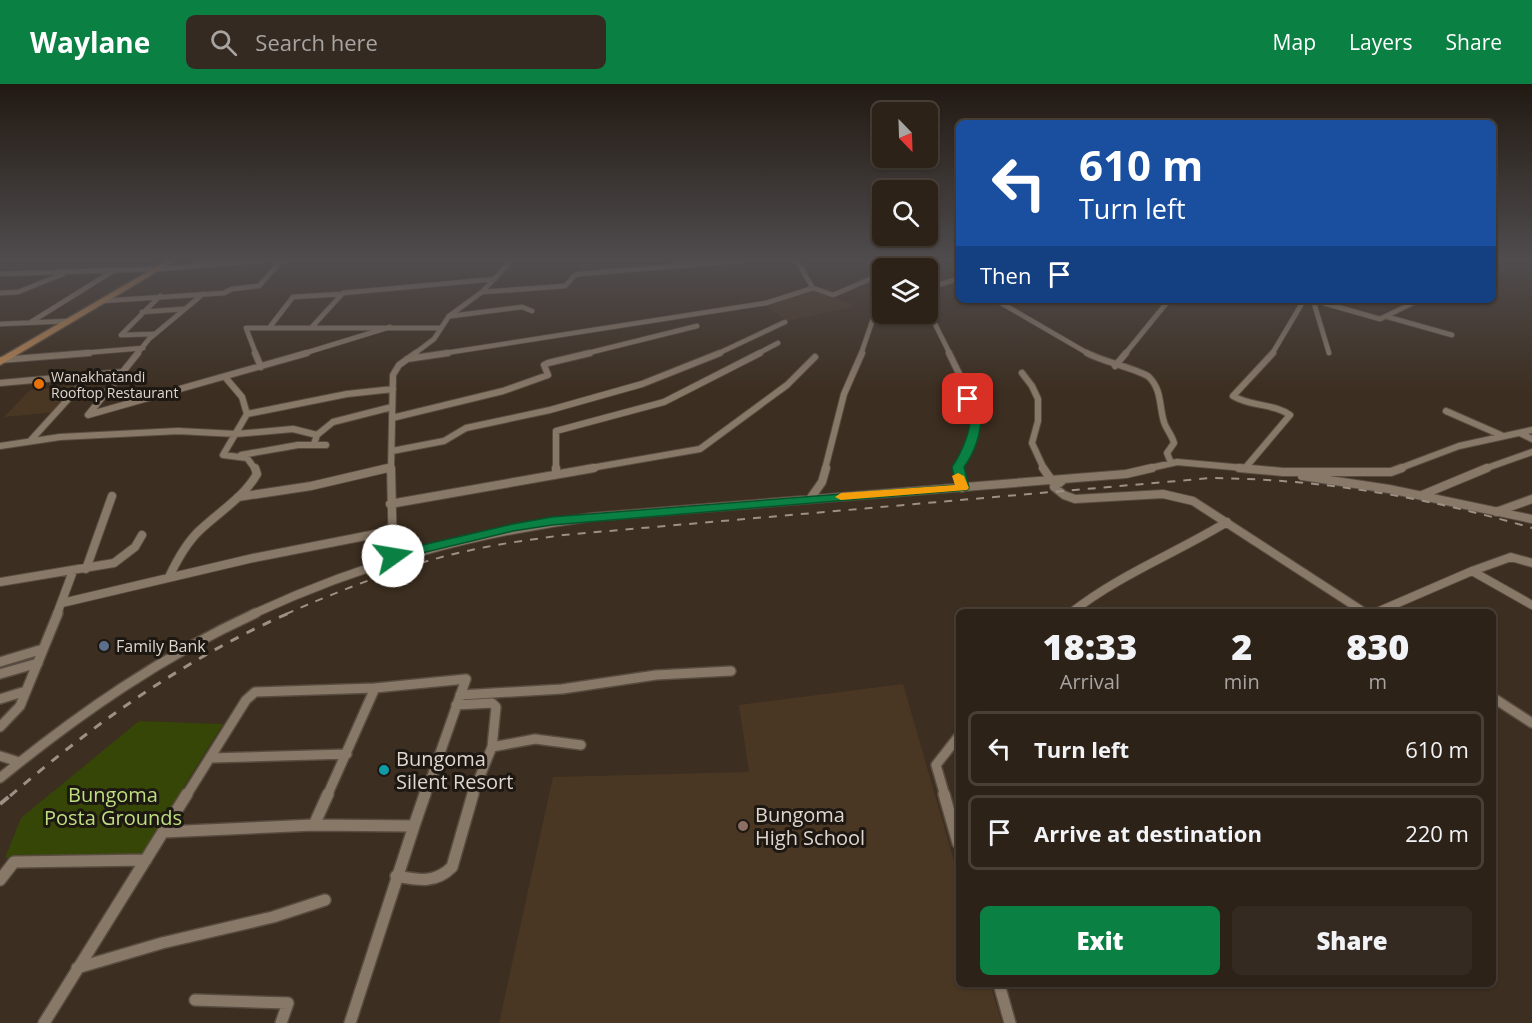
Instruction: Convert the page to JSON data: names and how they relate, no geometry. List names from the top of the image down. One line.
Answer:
{"parks":["Bungoma Posta Grounds"],"places":["Wanakhatandi Rooftop Restaurant","Family Bank","Bungoma Silent Resort","Bungoma High School"],"north":"bottom right","page":{"header":"Waylane","search":"Search here","nav":["Map","Layers","Share"],"turn":["610 m","Turn left"],"then":"Then","eta":["18:33","Arrival","2","min","830","m"],"list":[{"name":"Turn left","value":"610 m"},{"name":"Arrive at destination","value":"220 m"}],"buttons":["Exit","Share"]}}
